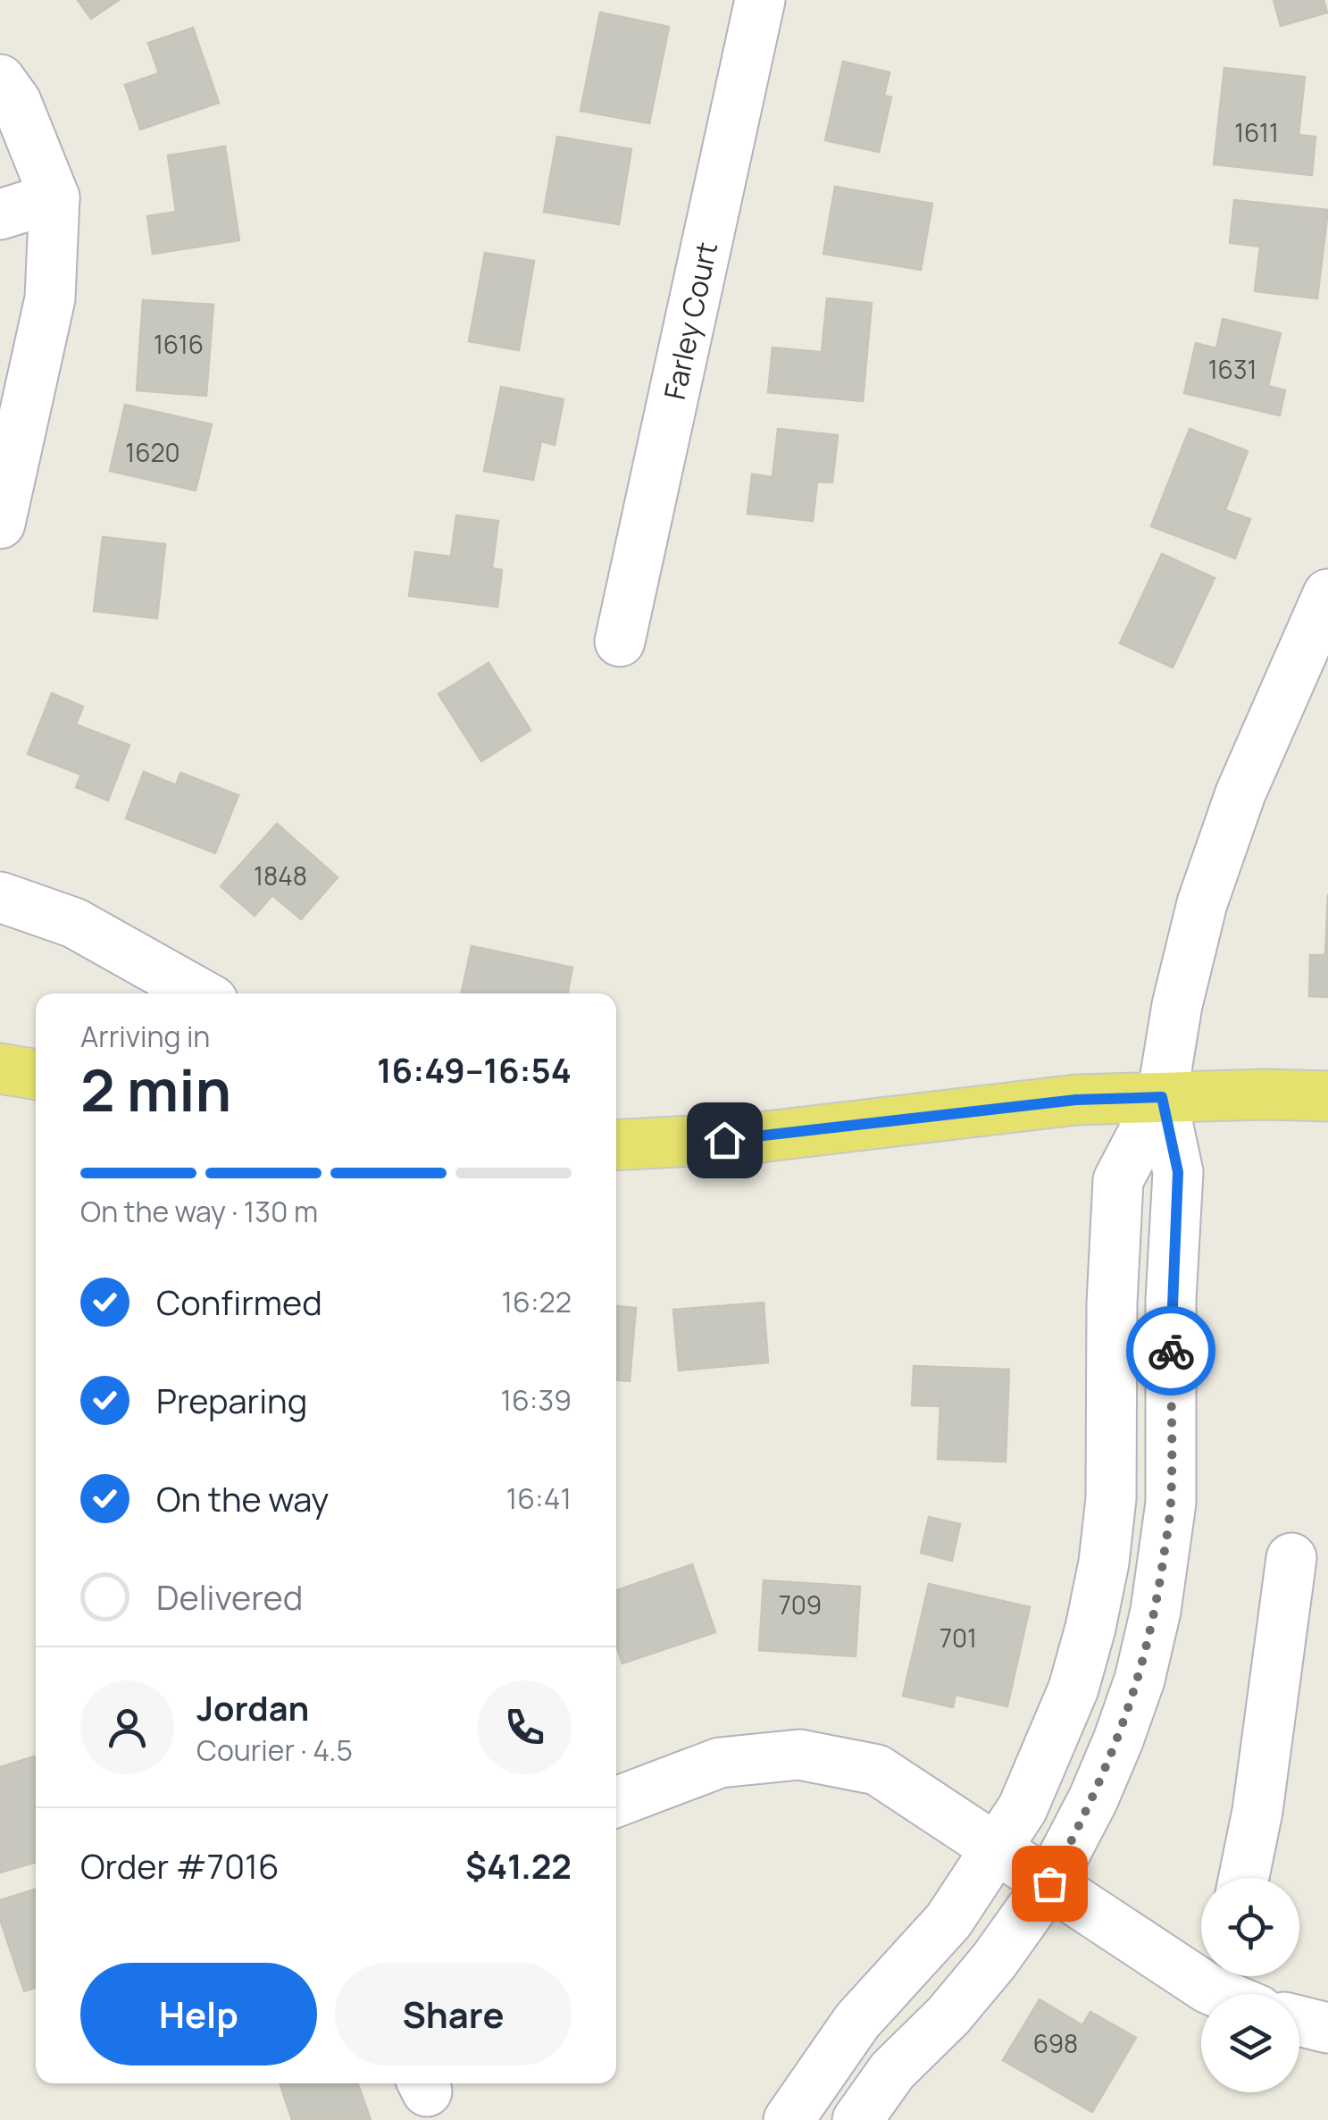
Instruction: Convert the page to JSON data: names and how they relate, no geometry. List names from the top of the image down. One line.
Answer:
{"streets":{"street":["Farley Court"]},"house_numbers":["1611","1616","1631","1620","1848","709","701","698"],"page":{"heading":["2 min","Arriving in","16:49–16:54"],"panel":["Jordan","Courier · 4.5","Order #7016","$41.22"],"bar":"On the way · 130 m","list":[["Confirmed","16:22"],["Preparing","16:39"],["On the way","16:41"],"Delivered"],"buttons":["Help","Share"]}}
